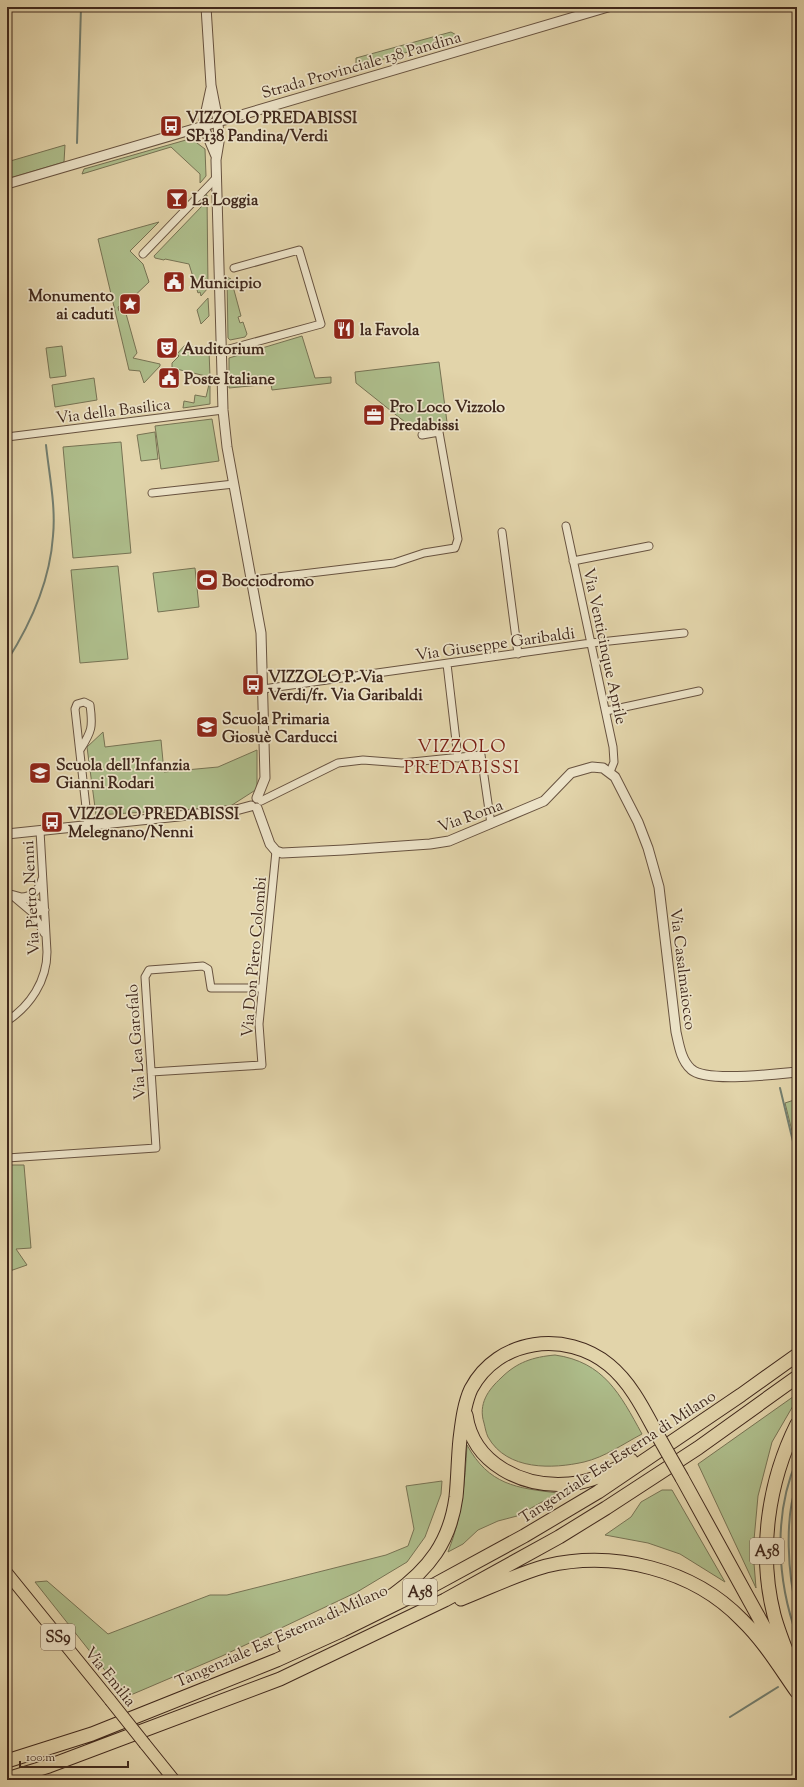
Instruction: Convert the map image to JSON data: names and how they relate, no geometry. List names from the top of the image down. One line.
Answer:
{"streets":{"highway":["Tangenziale Est Esterna di Milano","A58"],"main road":["SS9","Via Emilia"],"street":["Strada Provinciale 138 Pandina","Via della Basilica","Via Giuseppe Garibaldi","Via Venticinque Aprile","Via Roma","Via Pietro Nenni","Via Don Piero Colombi","Via Casalmaiocco","Via Lea Garofalo"]},"crossings":[["Via Giuseppe Garibaldi","Via Venticinque Aprile"],["Via Venticinque Aprile","Via Roma"],["Via Venticinque Aprile","Via Casalmaiocco"],["Via Roma","Via Don Piero Colombi"],["Via Roma","Via Casalmaiocco"],["Via Don Piero Colombi","Via Lea Garofalo"],["Tangenziale Est Esterna di Milano","A58"]],"districts":["VIZZOLO PREDABISSI"],"places":{"bus stop":["VIZZOLO PREDABISSI SP138 Pandina/Verdi","VIZZOLO P.-Via Verdi/fr. Via Garibaldi","VIZZOLO PREDABISSI Melegnano/Nenni"],"bar":["La Loggia"],"public building":["Municipio","Poste Italiane"],"place":["Monumento ai caduti"],"restaurant":["la Favola"],"theatre":["Auditorium"],"office":["Pro Loco Vizzolo Predabissi"],"sports":["Bocciodromo"],"school or university":["Scuola Primaria Giosuè Carducci","Scuola dell'Infanzia Gianni Rodari"]},"scale_bar":"100 m"}
